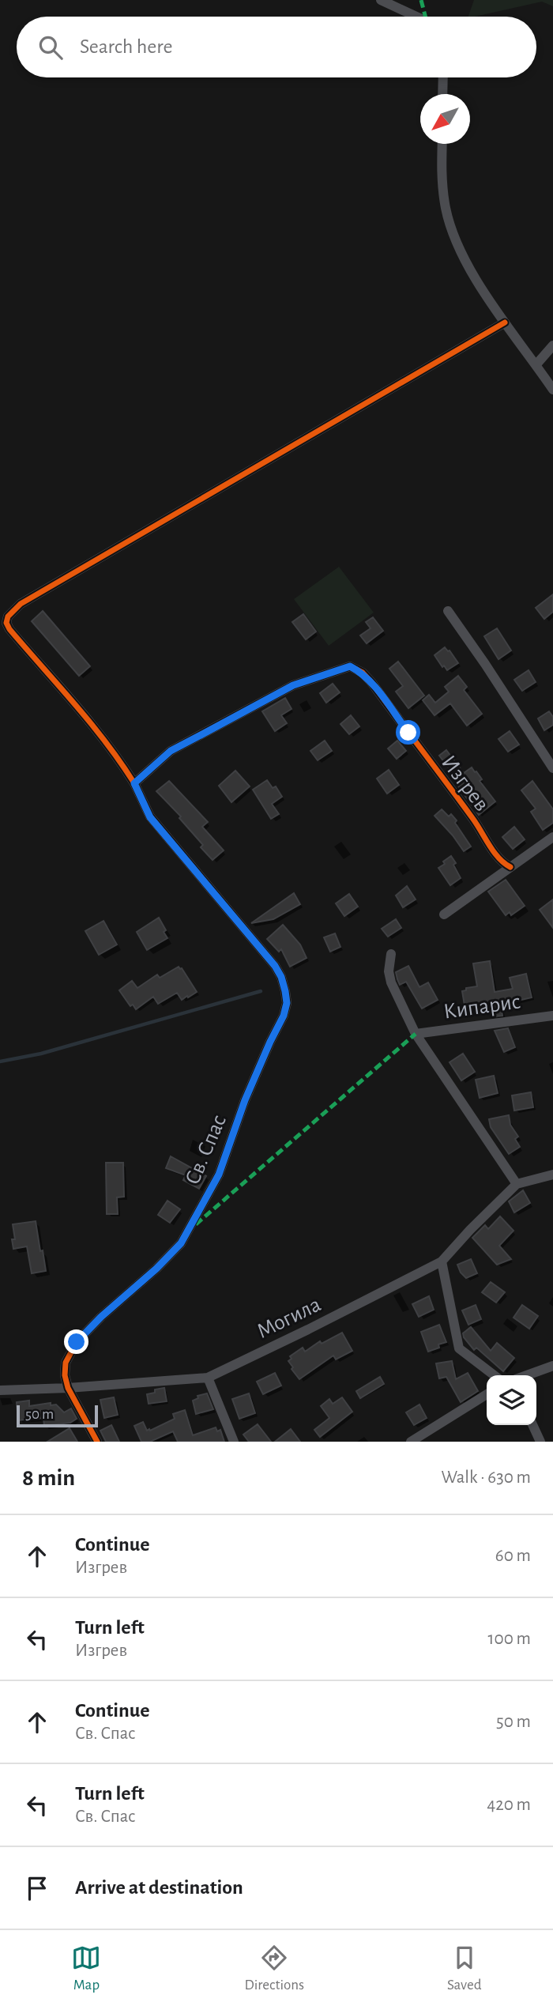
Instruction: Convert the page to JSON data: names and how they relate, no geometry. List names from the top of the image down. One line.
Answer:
{"streets":{"street":["Изгрев","Кипарис","Св. Спас","Могила"]},"crossings":[["Изгрев","Св. Спас"],["Св. Спас","Могила"]],"scale_bar":"50 m","north":"bottom left","page":{"search":"Search here","scale":"50 m","heading":["8 min","Walk · 630 m"],"list":[["Continue","Изгрев","60 m"],["Turn left","Изгрев","100 m"],["Continue","Св. Спас","50 m"],["Turn left","Св. Спас","420 m"],"Arrive at destination"],"nav":["Map","Directions","Saved"]}}
